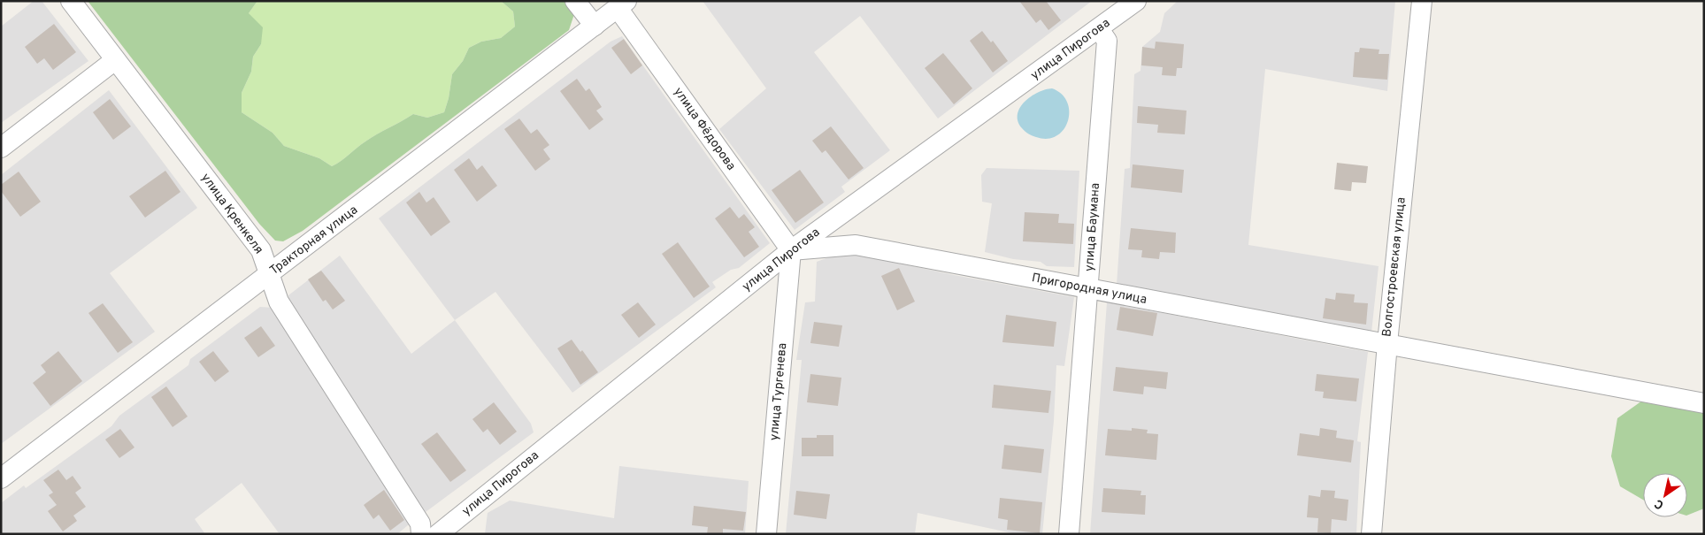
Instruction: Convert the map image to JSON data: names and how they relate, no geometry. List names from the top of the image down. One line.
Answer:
{"streets":{"street":["улица Пирогова","улица Фёдорова","улица Кренкеля","улица Баумана","Тракторная улица","Волгостроевская улица","Пригородная улица","улица Тургенева"]},"crossings":[["улица Пирогова","улица Фёдорова"],["улица Пирогова","улица Баумана"],["улица Пирогова","Пригородная улица"],["улица Пирогова","улица Тургенева"],["улица Фёдорова","Тракторная улица"],["улица Фёдорова","Пригородная улица"],["улица Фёдорова","улица Тургенева"],["улица Кренкеля","Тракторная улица"],["улица Баумана","Пригородная улица"],["Волгостроевская улица","Пригородная улица"],["Пригородная улица","улица Тургенева"]],"north":"bottom left"}
